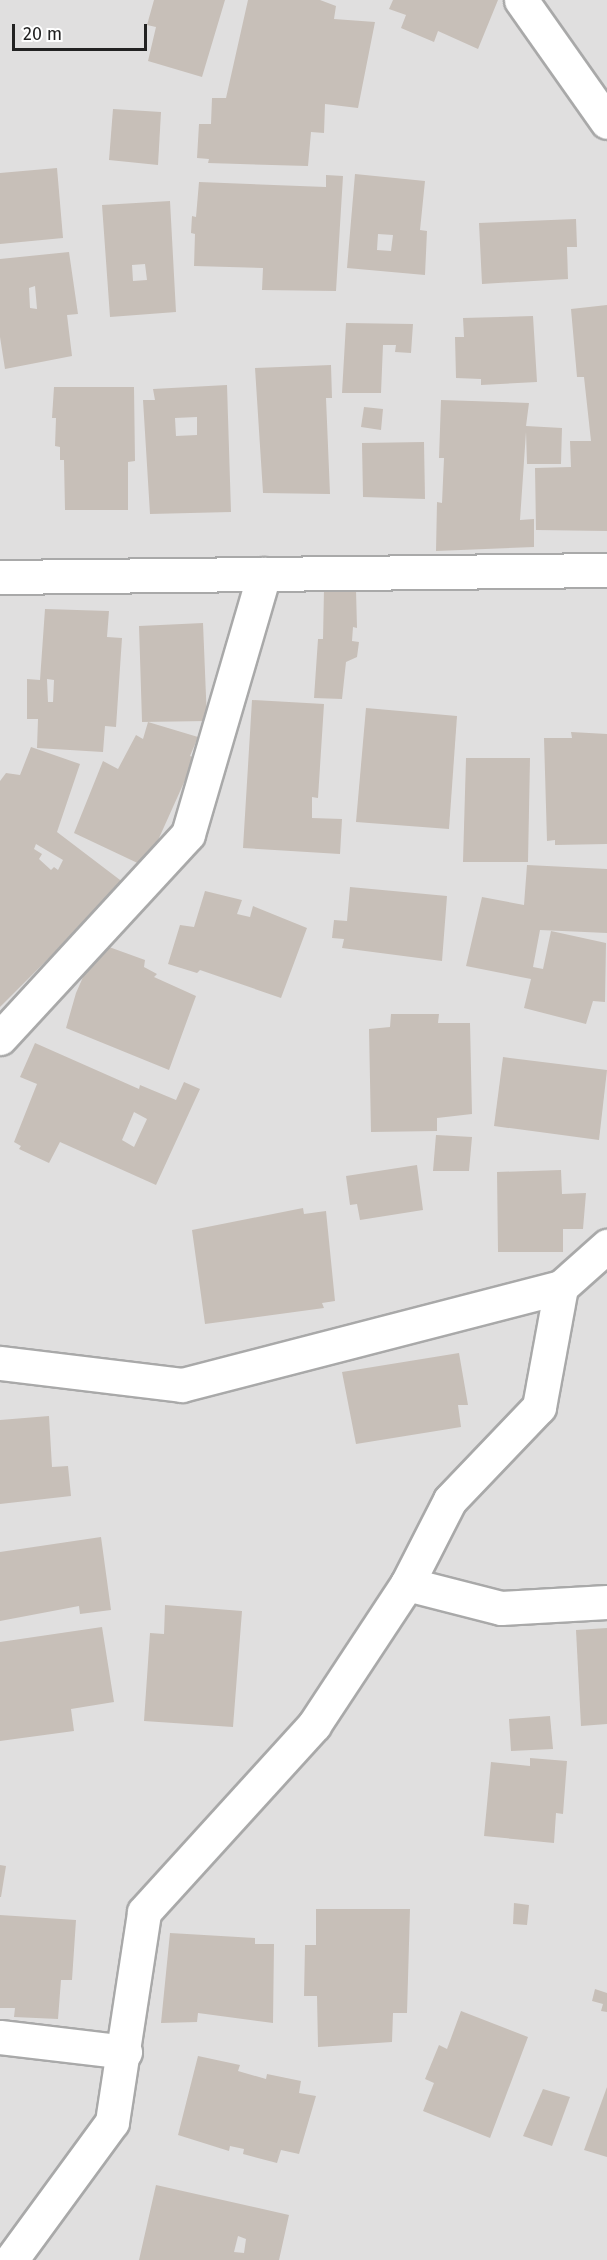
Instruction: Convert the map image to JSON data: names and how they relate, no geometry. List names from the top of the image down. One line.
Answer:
{"scale_bar":"20 m"}
